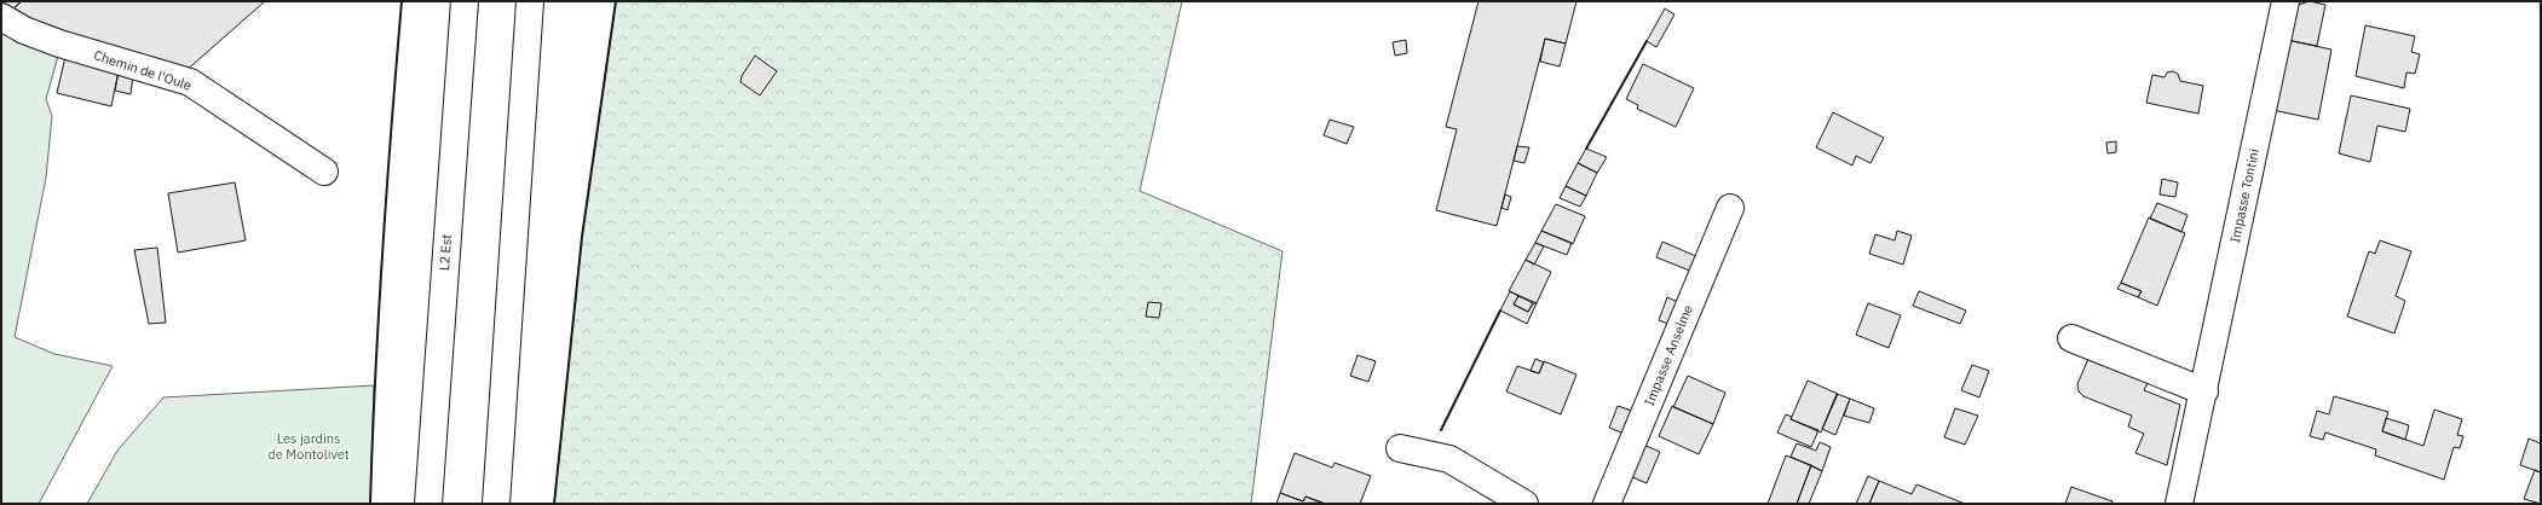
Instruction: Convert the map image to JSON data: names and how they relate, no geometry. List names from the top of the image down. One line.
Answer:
{"streets":{"main road":["Chemin de l'Oule","Impasse Tontini","L2 Est","Impasse Anselme"]},"parks":["Les jardins de Montolivet"]}
